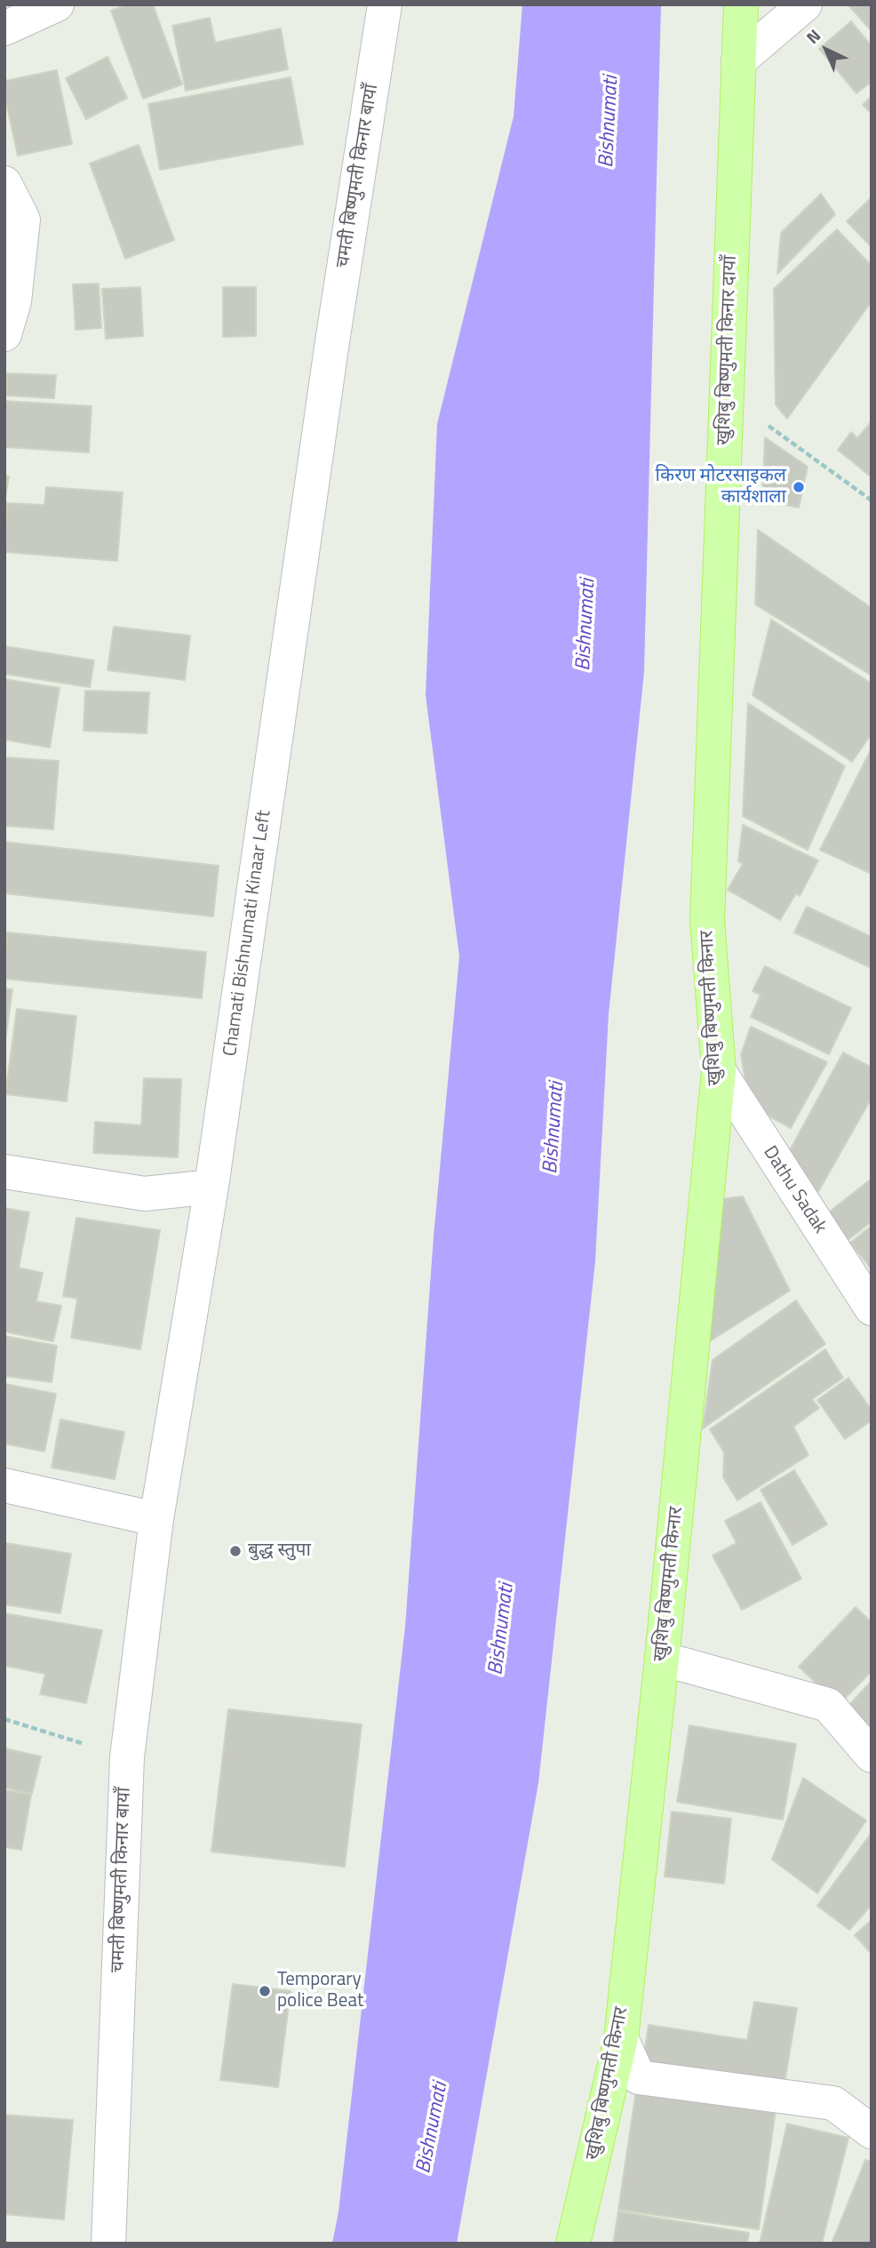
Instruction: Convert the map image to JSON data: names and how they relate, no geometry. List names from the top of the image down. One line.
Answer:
{"streets":{"main road":["खुशिबु बिष्णुमती किनार दायाँ","खुशिबु बिष्णुमती किनार"],"street":["चमती बिष्णुमती किनार बायाँ","Chamati Bishnumati Kinaar Left","Dathu Sadak"]},"crossings":[["चमती बिष्णुमती किनार बायाँ","Chamati Bishnumati Kinaar Left"],["खुशिबु बिष्णुमती किनार दायाँ","खुशिबु बिष्णुमती किनार"],["खुशिबु बिष्णुमती किनार","Dathu Sadak"]],"water":["Bishnumati"],"places":["किरण मोटरसाइकल कार्यशाला","बुद्ध स्तुपा","Temporary police Beat"],"north":"top left"}
